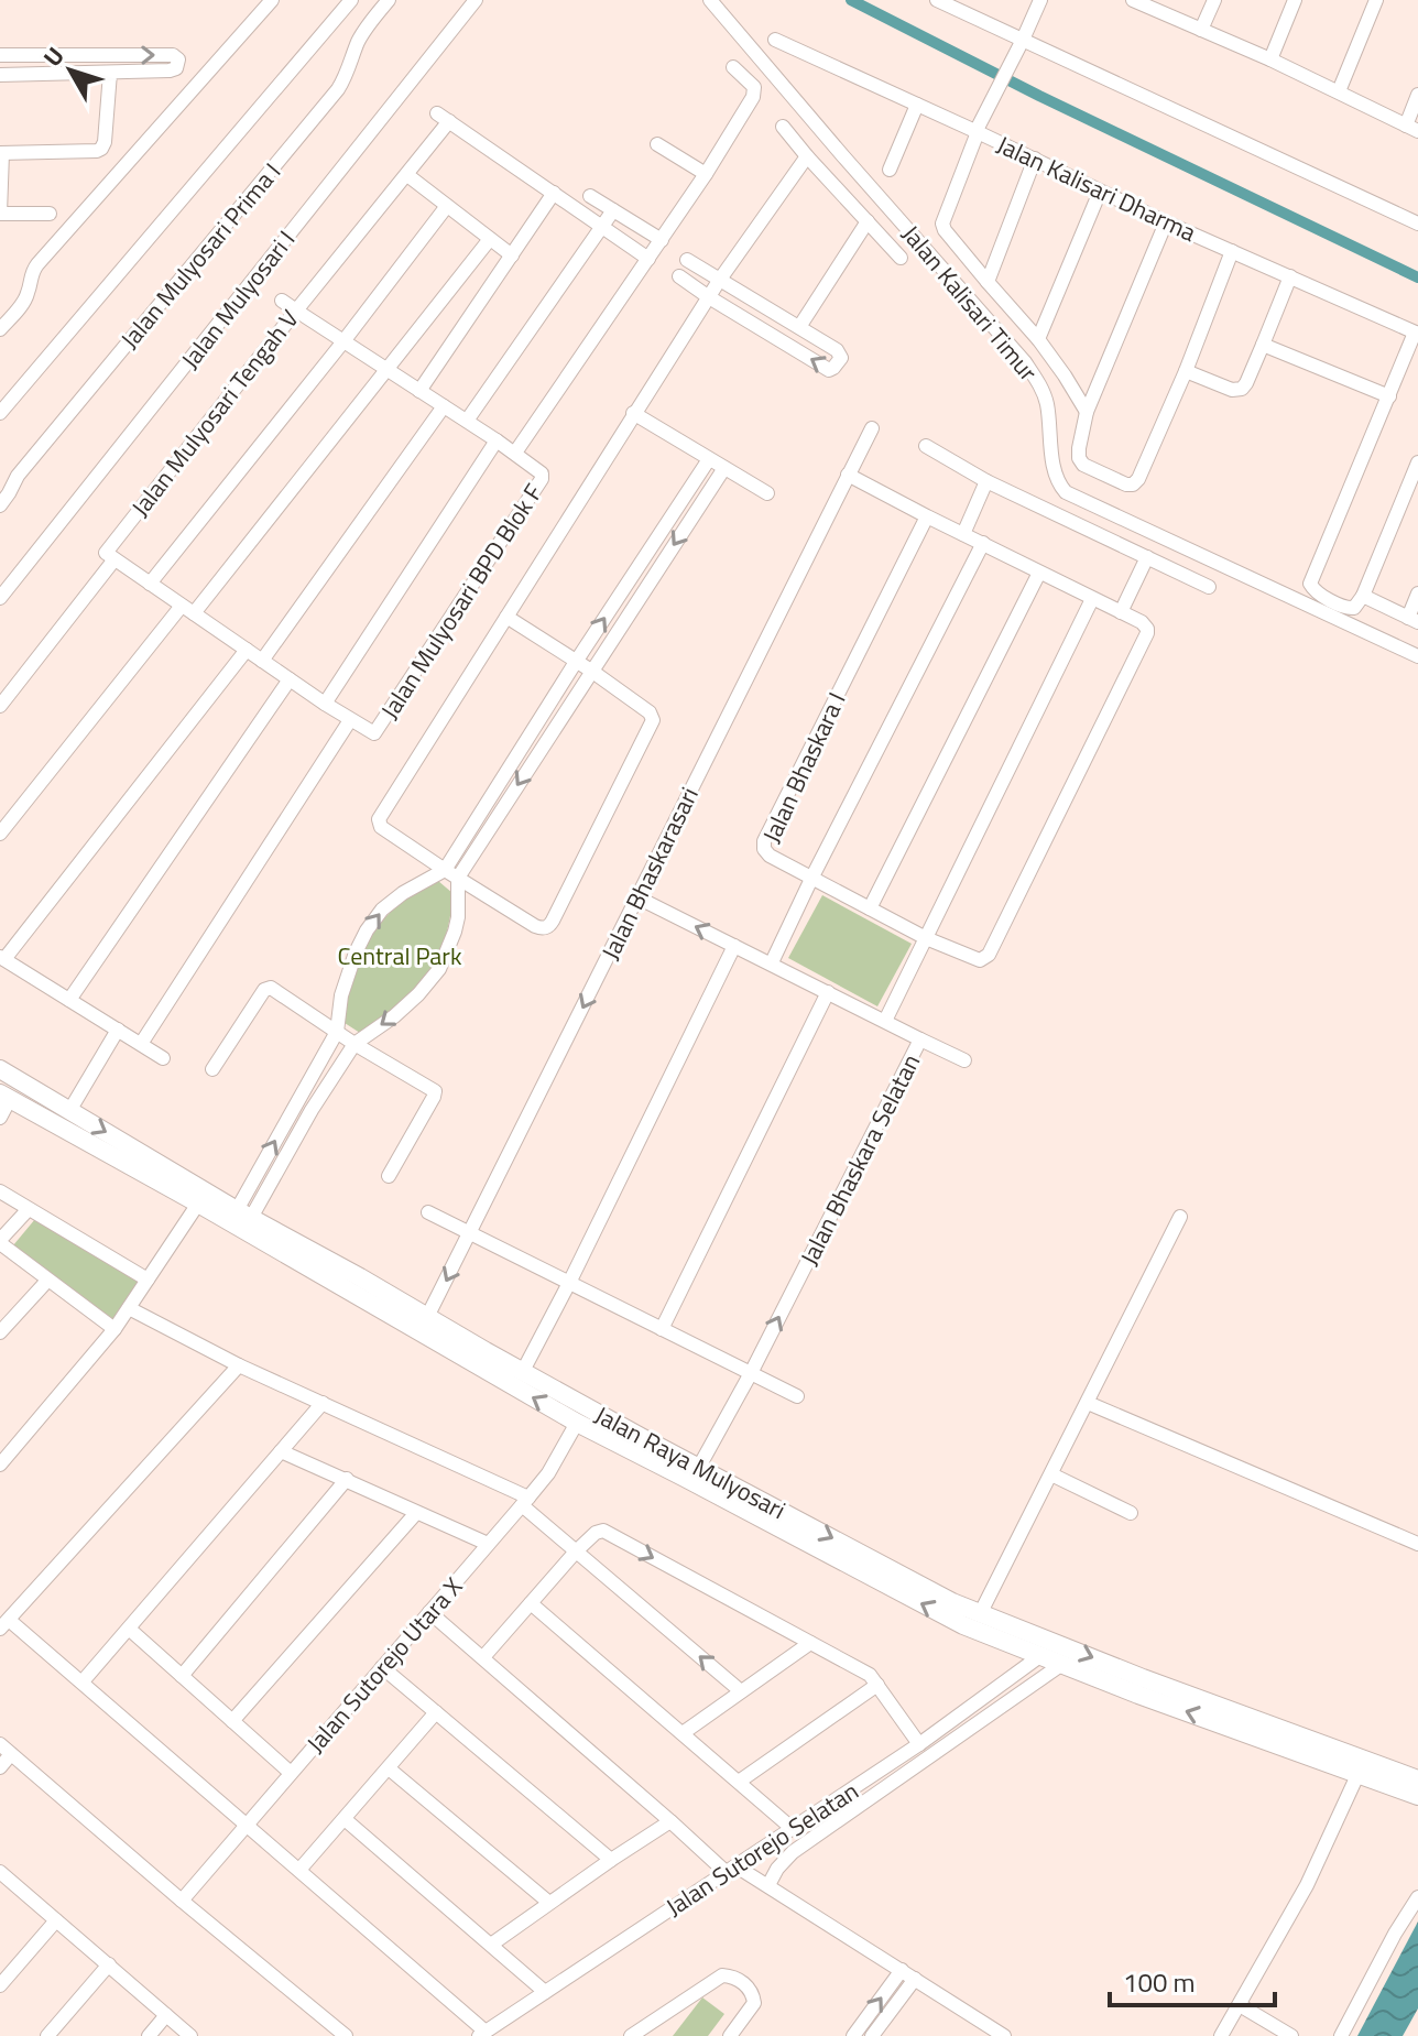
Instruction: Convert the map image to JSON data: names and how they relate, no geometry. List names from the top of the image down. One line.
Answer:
{"streets":{"main road":["Jalan Raya Mulyosari"],"street":["Jalan Kalisari Dharma","Jalan Mulyosari Prima I","Jalan Mulyosari I","Jalan Kalisari Timur","Jalan Mulyosari Tengah V","Jalan Mulyosari BPD Blok F","Jalan Bhaskara I","Jalan Bhaskarasari","Jalan Bhaskara Selatan","Jalan Sutorejo Utara X","Jalan Sutorejo Selatan"]},"crossings":[["Jalan Mulyosari Tengah V","Jalan Mulyosari BPD Blok F"],["Jalan Bhaskarasari","Jalan Bhaskara Selatan"],["Jalan Bhaskarasari","Jalan Raya Mulyosari"],["Jalan Bhaskara Selatan","Jalan Raya Mulyosari"],["Jalan Raya Mulyosari","Jalan Sutorejo Utara X"],["Jalan Raya Mulyosari","Jalan Sutorejo Selatan"]],"parks":["Central Park"],"scale_bar":"100 m","north":"top left"}
